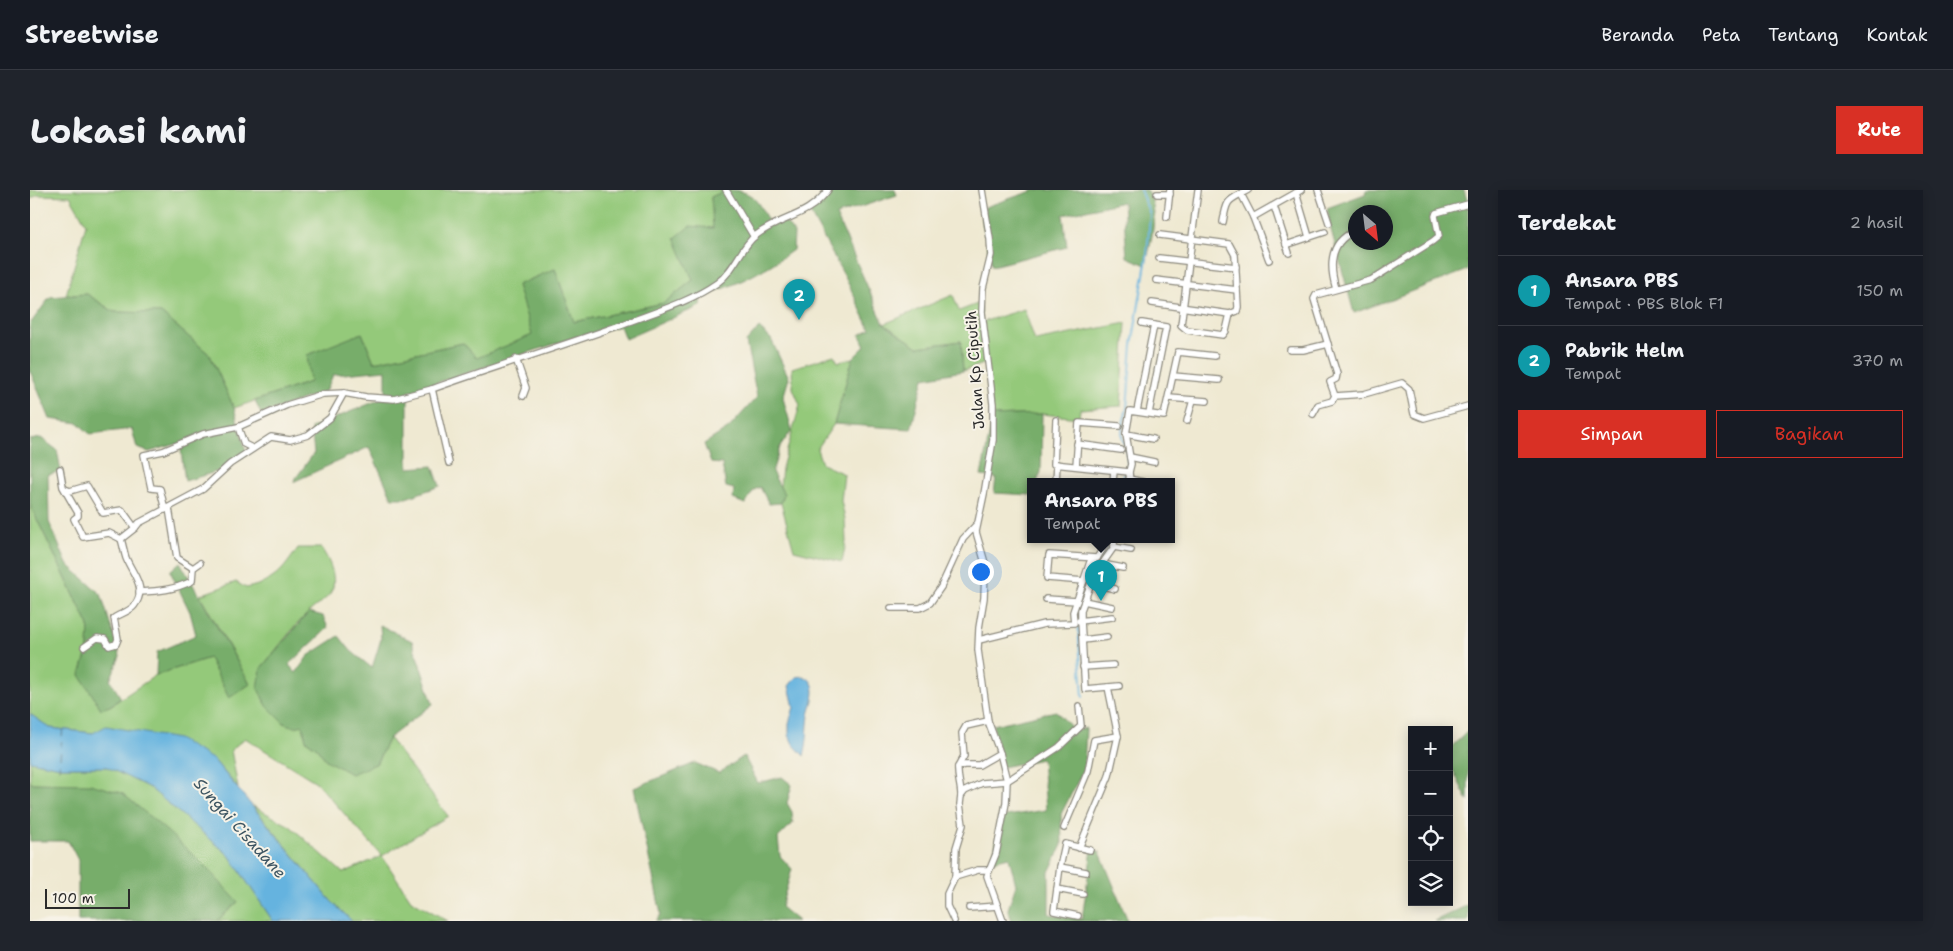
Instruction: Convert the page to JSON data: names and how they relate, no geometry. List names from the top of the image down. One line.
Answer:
{"streets":{"street":["Jalan Kp Ciputih"]},"water":["Sungai Cisadane"],"scale_bar":"100 m","north":"bottom right","page":{"header":"Streetwise","nav":["Beranda","Peta","Tentang","Kontak"],"buttons":["Rute",["Simpan","Bagikan"]],"title":"Lokasi kami","heading":["Terdekat","2 hasil"],"list":[{"mark":"1","name":"Ansara PBS","note":"Tempat · PBS Blok F1","value":"150 m"},{"mark":"2","name":"Pabrik Helm","note":"Tempat","value":"370 m"}],"pins":["2","1"],"popup":["Ansara PBS","Tempat"],"map_buttons":["+","−"],"scale":"100 m"}}
